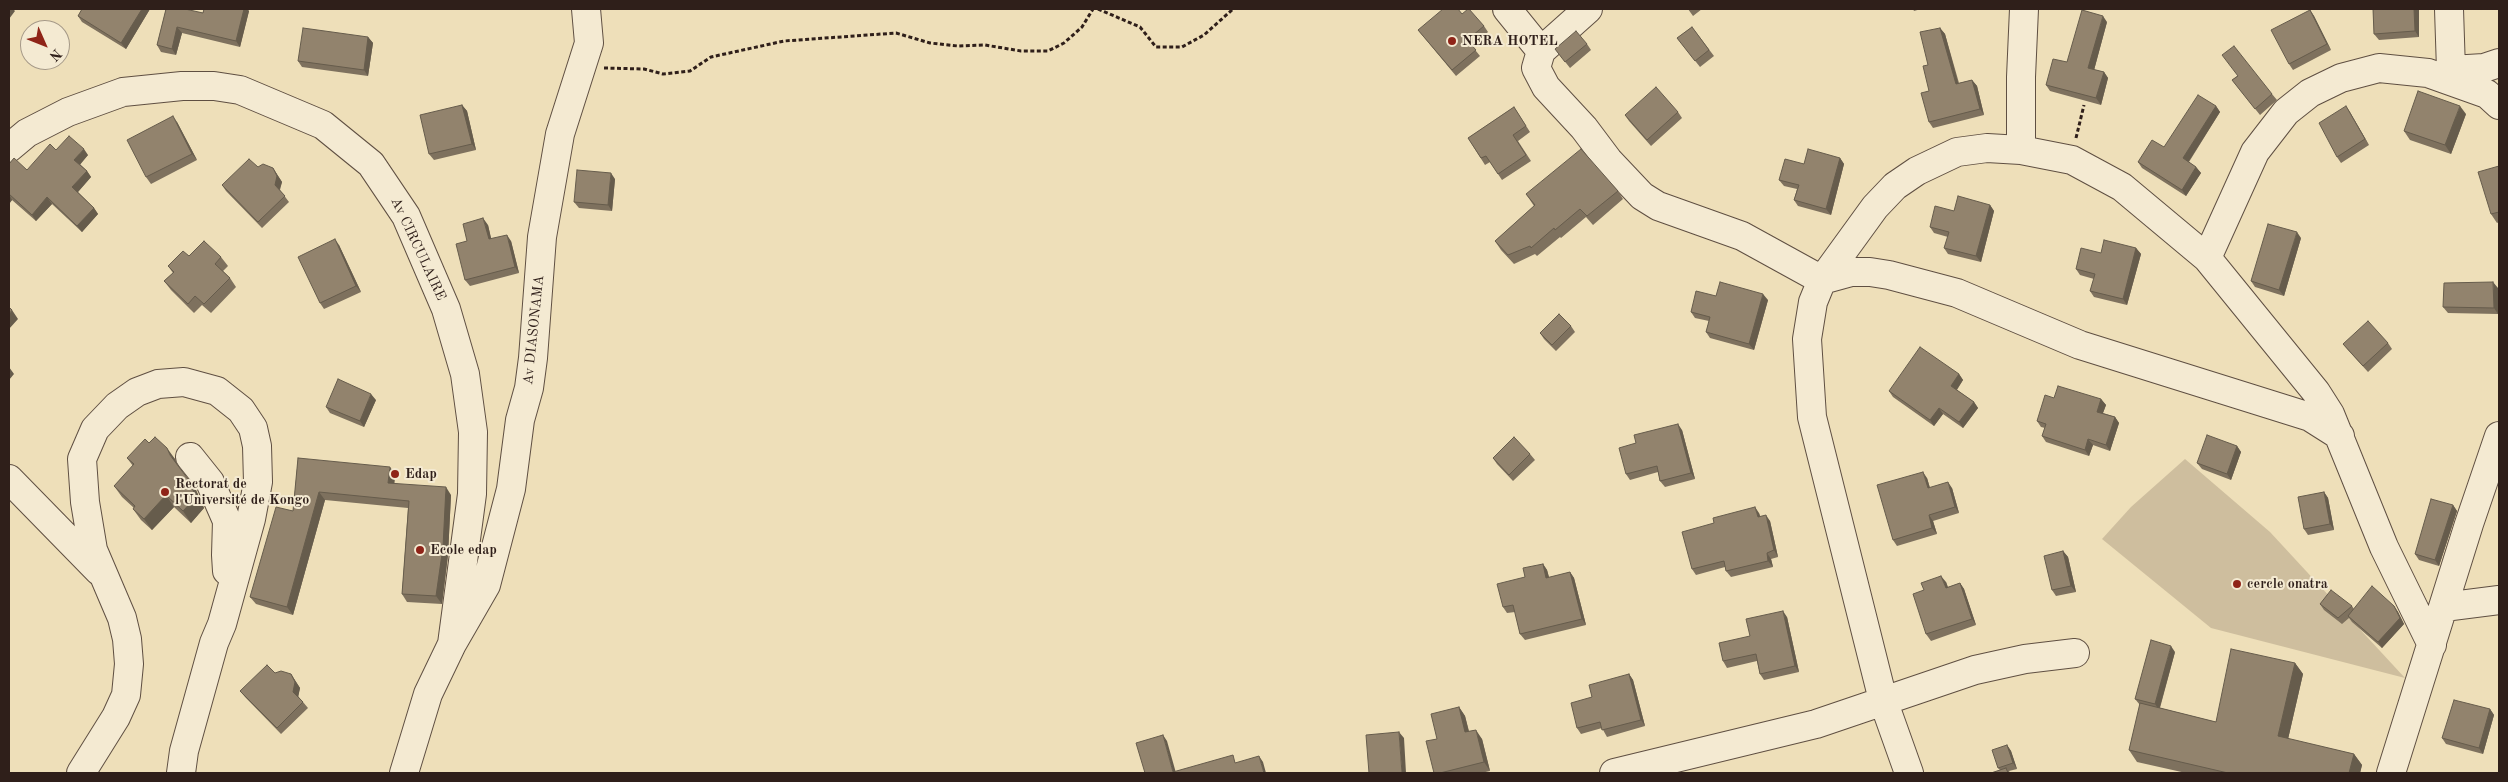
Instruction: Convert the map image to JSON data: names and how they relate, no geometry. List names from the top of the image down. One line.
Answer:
{"streets":{"street":["Av CIRCULAIRE","Av DIASONAMA"]},"crossings":[["Av CIRCULAIRE","Av DIASONAMA"]],"places":["NERA HOTEL","Edap","Rectorat de l'Université de Kongo","Ecole edap","cercle onatra"],"north":"bottom right"}
